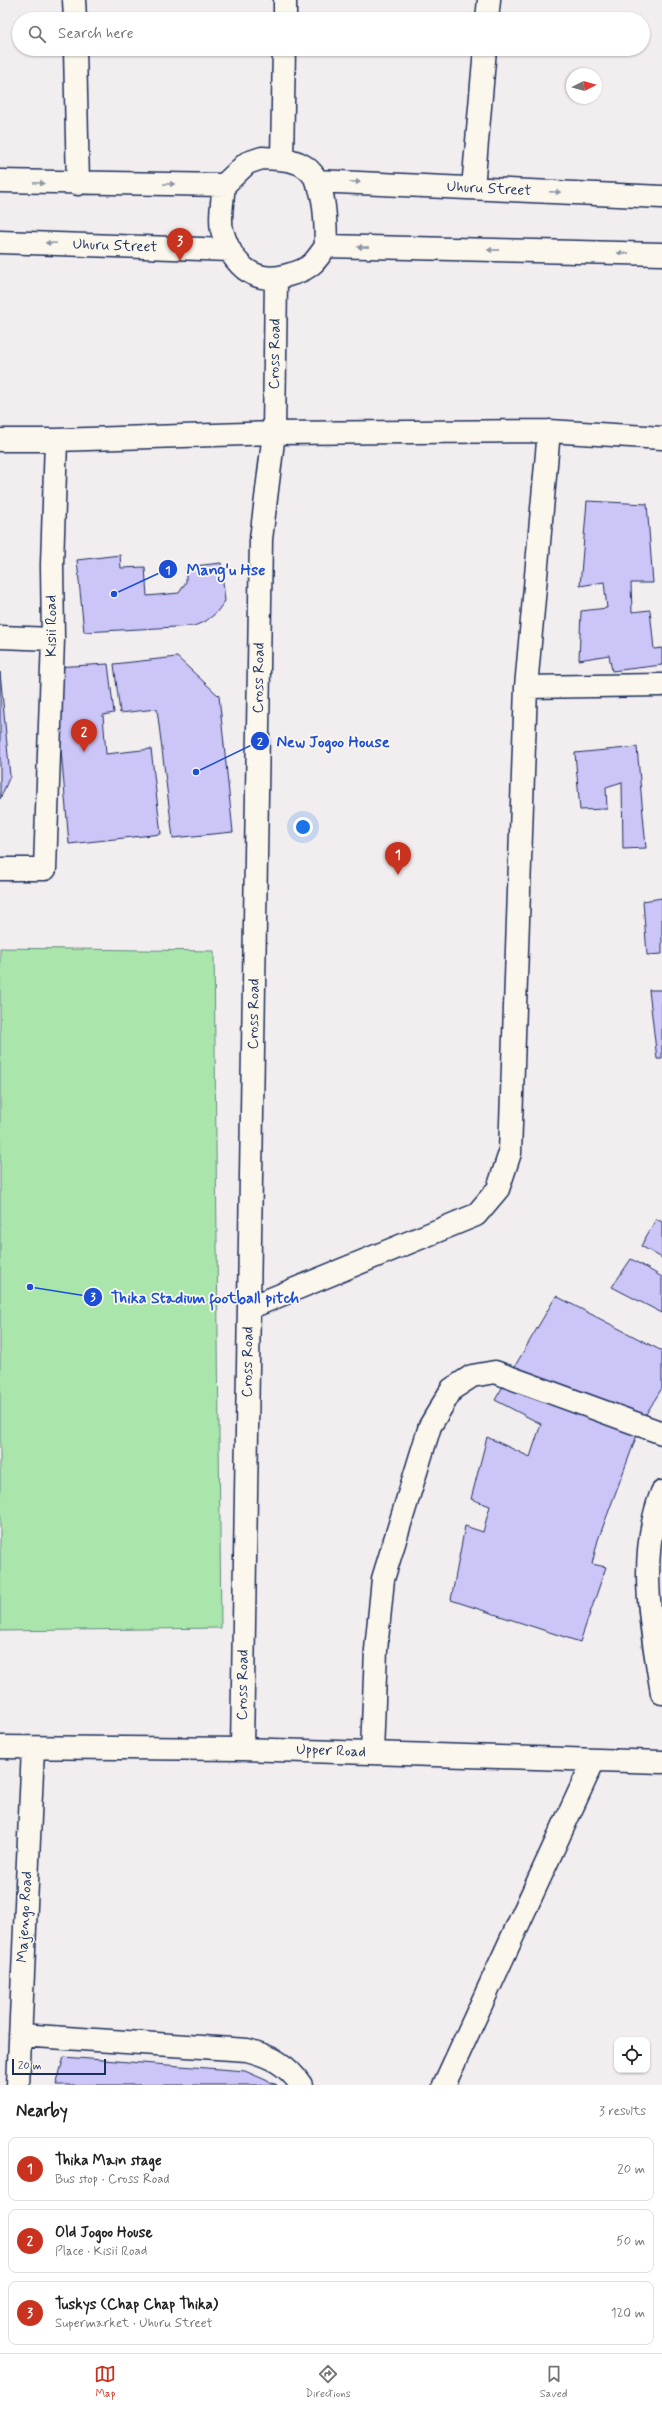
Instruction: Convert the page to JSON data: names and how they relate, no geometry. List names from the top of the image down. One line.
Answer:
{"streets":{"street":["Uhuru Street","Cross Road","Kisii Road","Upper Road","Majengo Road"]},"crossings":[["Uhuru Street","Cross Road"],["Cross Road","Upper Road"],["Upper Road","Majengo Road"]],"places":["Mang'u Hse","New Jogoo House","Thika Stadium football pitch"],"scale_bar":"20 m","north":"right","page":{"search":"Search here","pins":["3","2","1"],"scale":"20 m","heading":["Nearby","3 results"],"list":[{"mark":"1","name":"Thika Main stage","note":"Bus stop · Cross Road","value":"20 m"},{"mark":"2","name":"Old Jogoo House","note":"Place · Kisii Road","value":"50 m"},{"mark":"3","name":"Tuskys (Chap Chap Thika)","note":"Supermarket · Uhuru Street","value":"120 m"}],"nav":["Map","Directions","Saved"]}}
